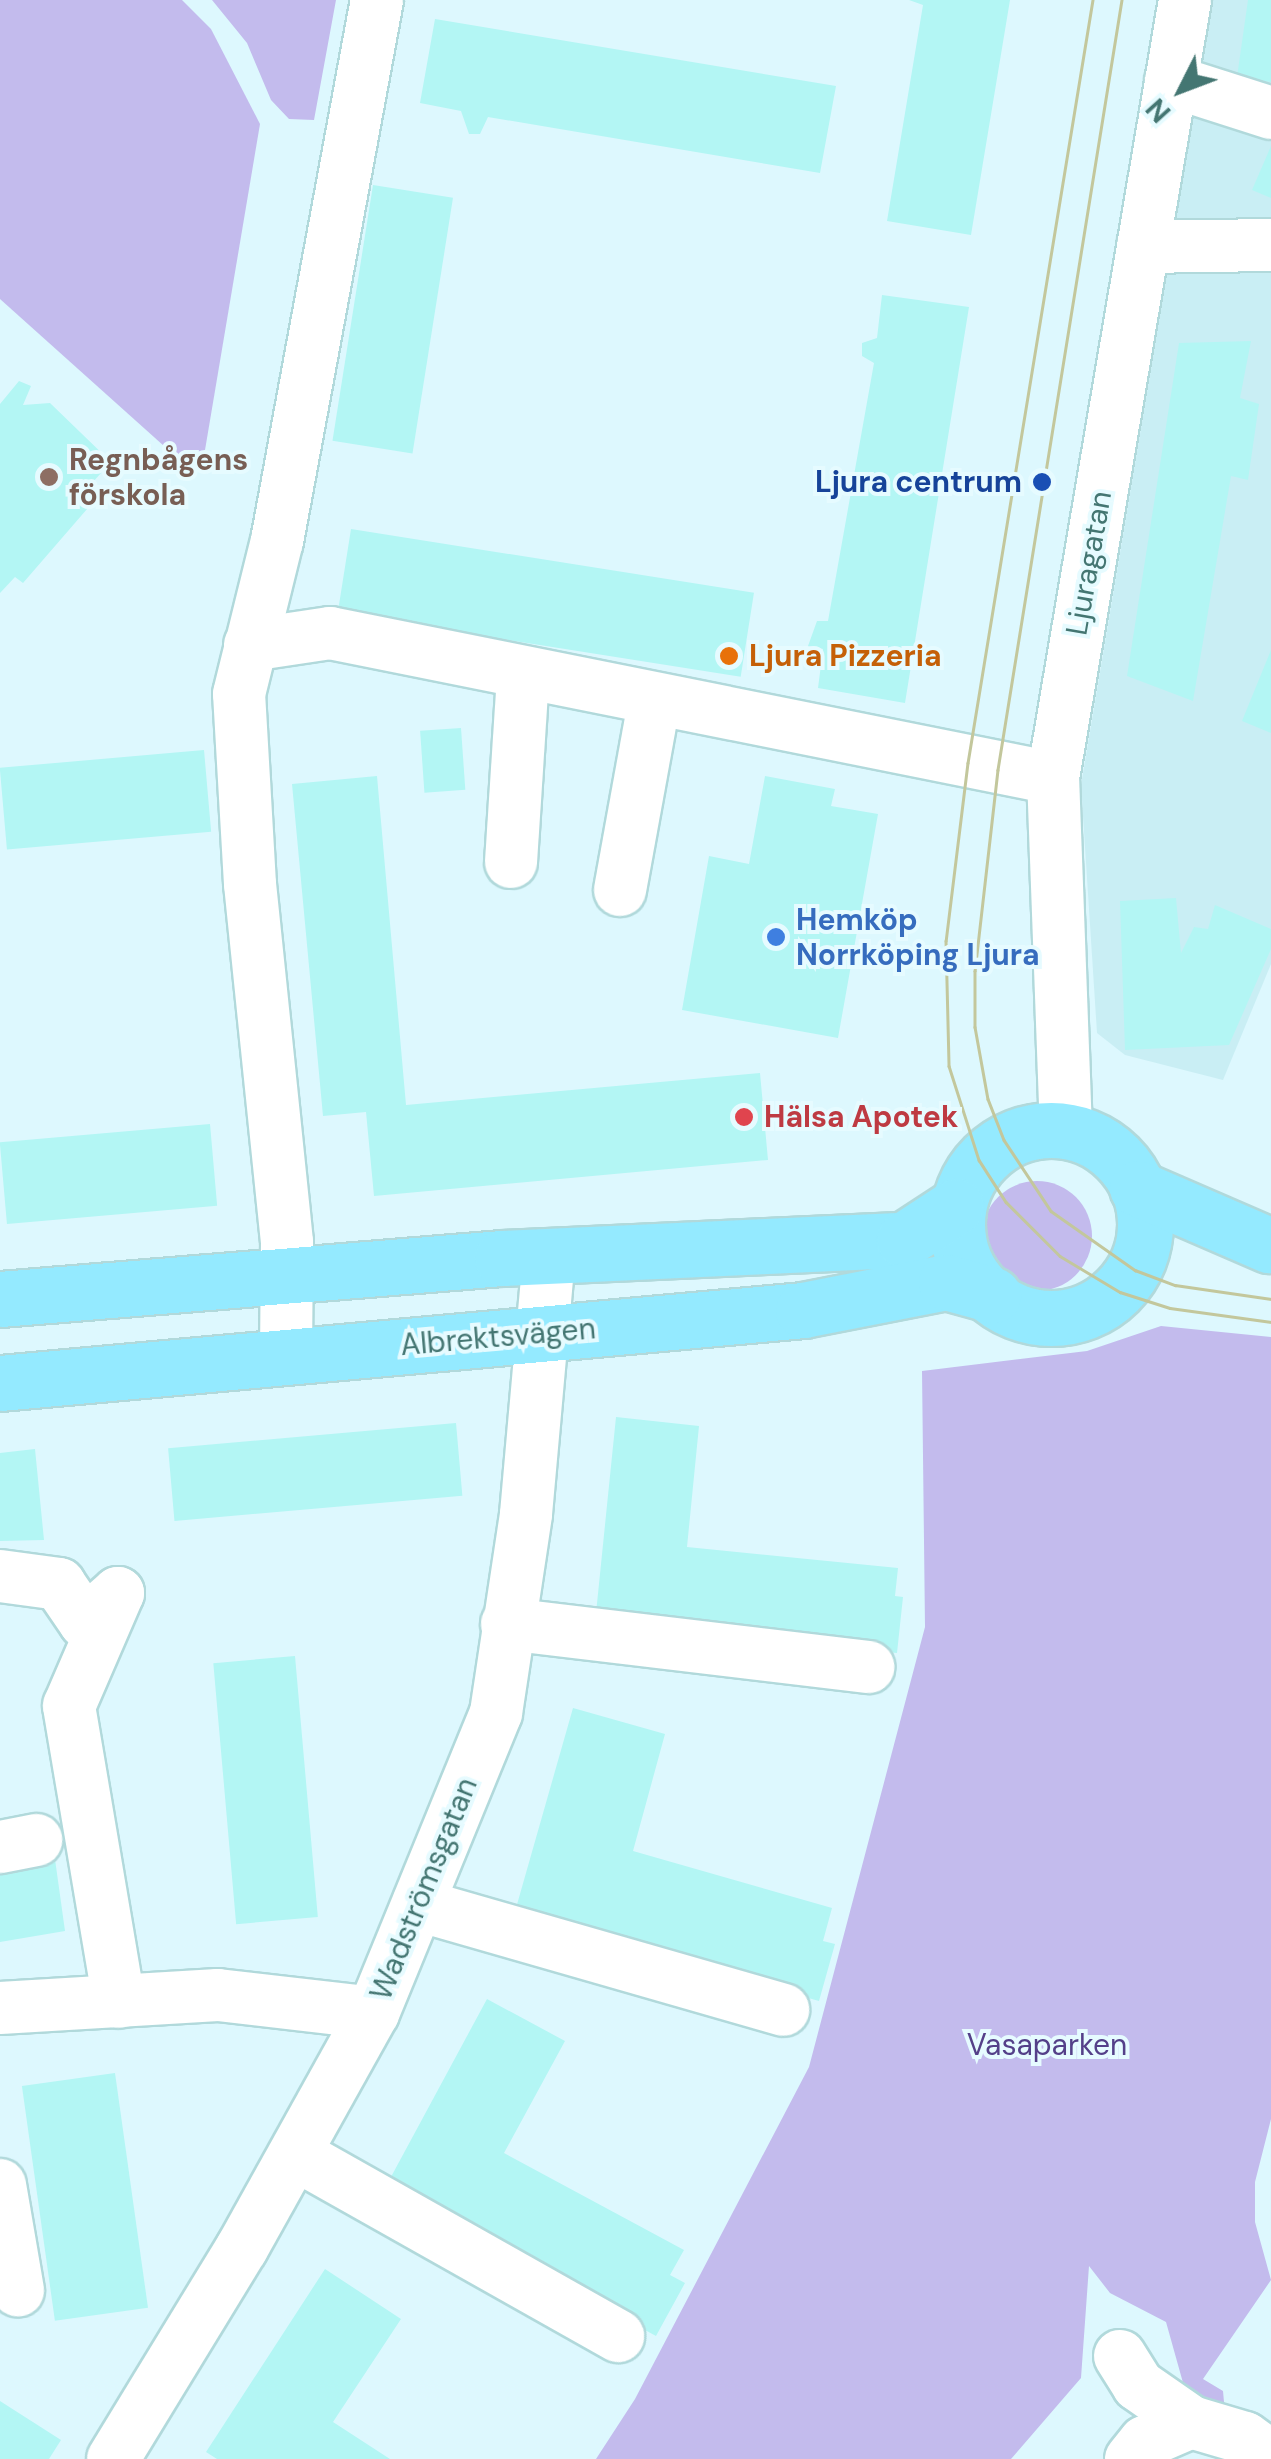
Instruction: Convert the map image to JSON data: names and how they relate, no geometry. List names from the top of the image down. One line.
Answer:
{"streets":{"main road":["Albrektsvägen"],"street":["Ljuragatan","Wadströmsgatan"]},"crossings":[["Ljuragatan","Albrektsvägen"],["Albrektsvägen","Wadströmsgatan"]],"parks":["Vasaparken"],"places":["Regnbågens förskola","Ljura centrum","Ljura Pizzeria","Hemköp Norrköping Ljura","Hälsa Apotek"],"north":"bottom left"}
